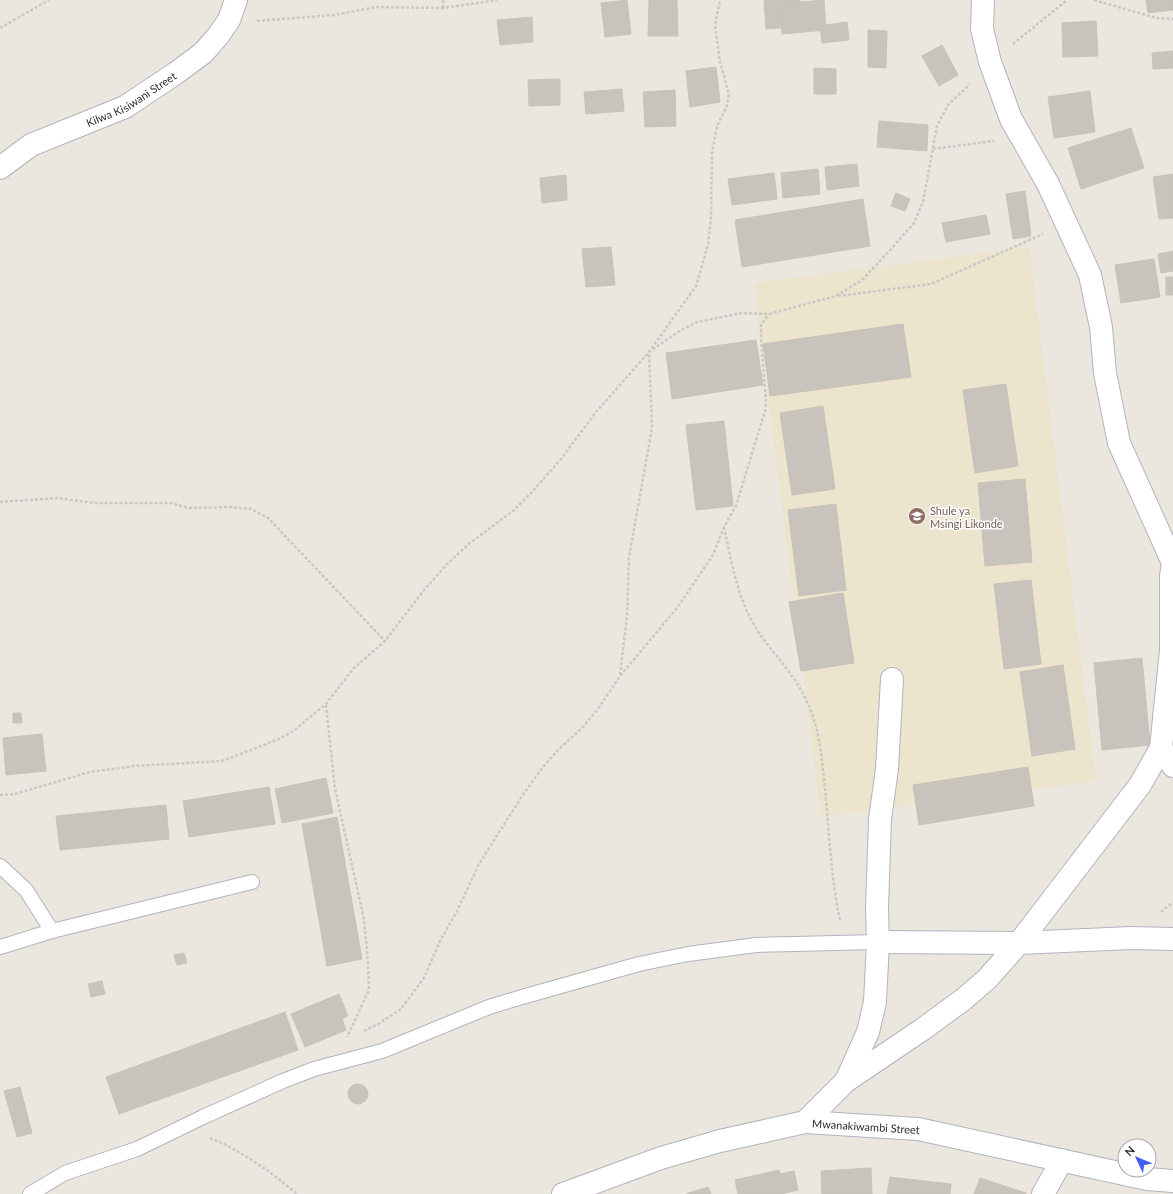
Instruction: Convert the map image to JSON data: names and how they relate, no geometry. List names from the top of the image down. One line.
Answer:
{"streets":{"street":["Kilwa Kisiwani Street","Mwanakiwambi Street"]},"places":{"school or university":["Shule ya Msingi Likonde"]},"north":"top left"}
